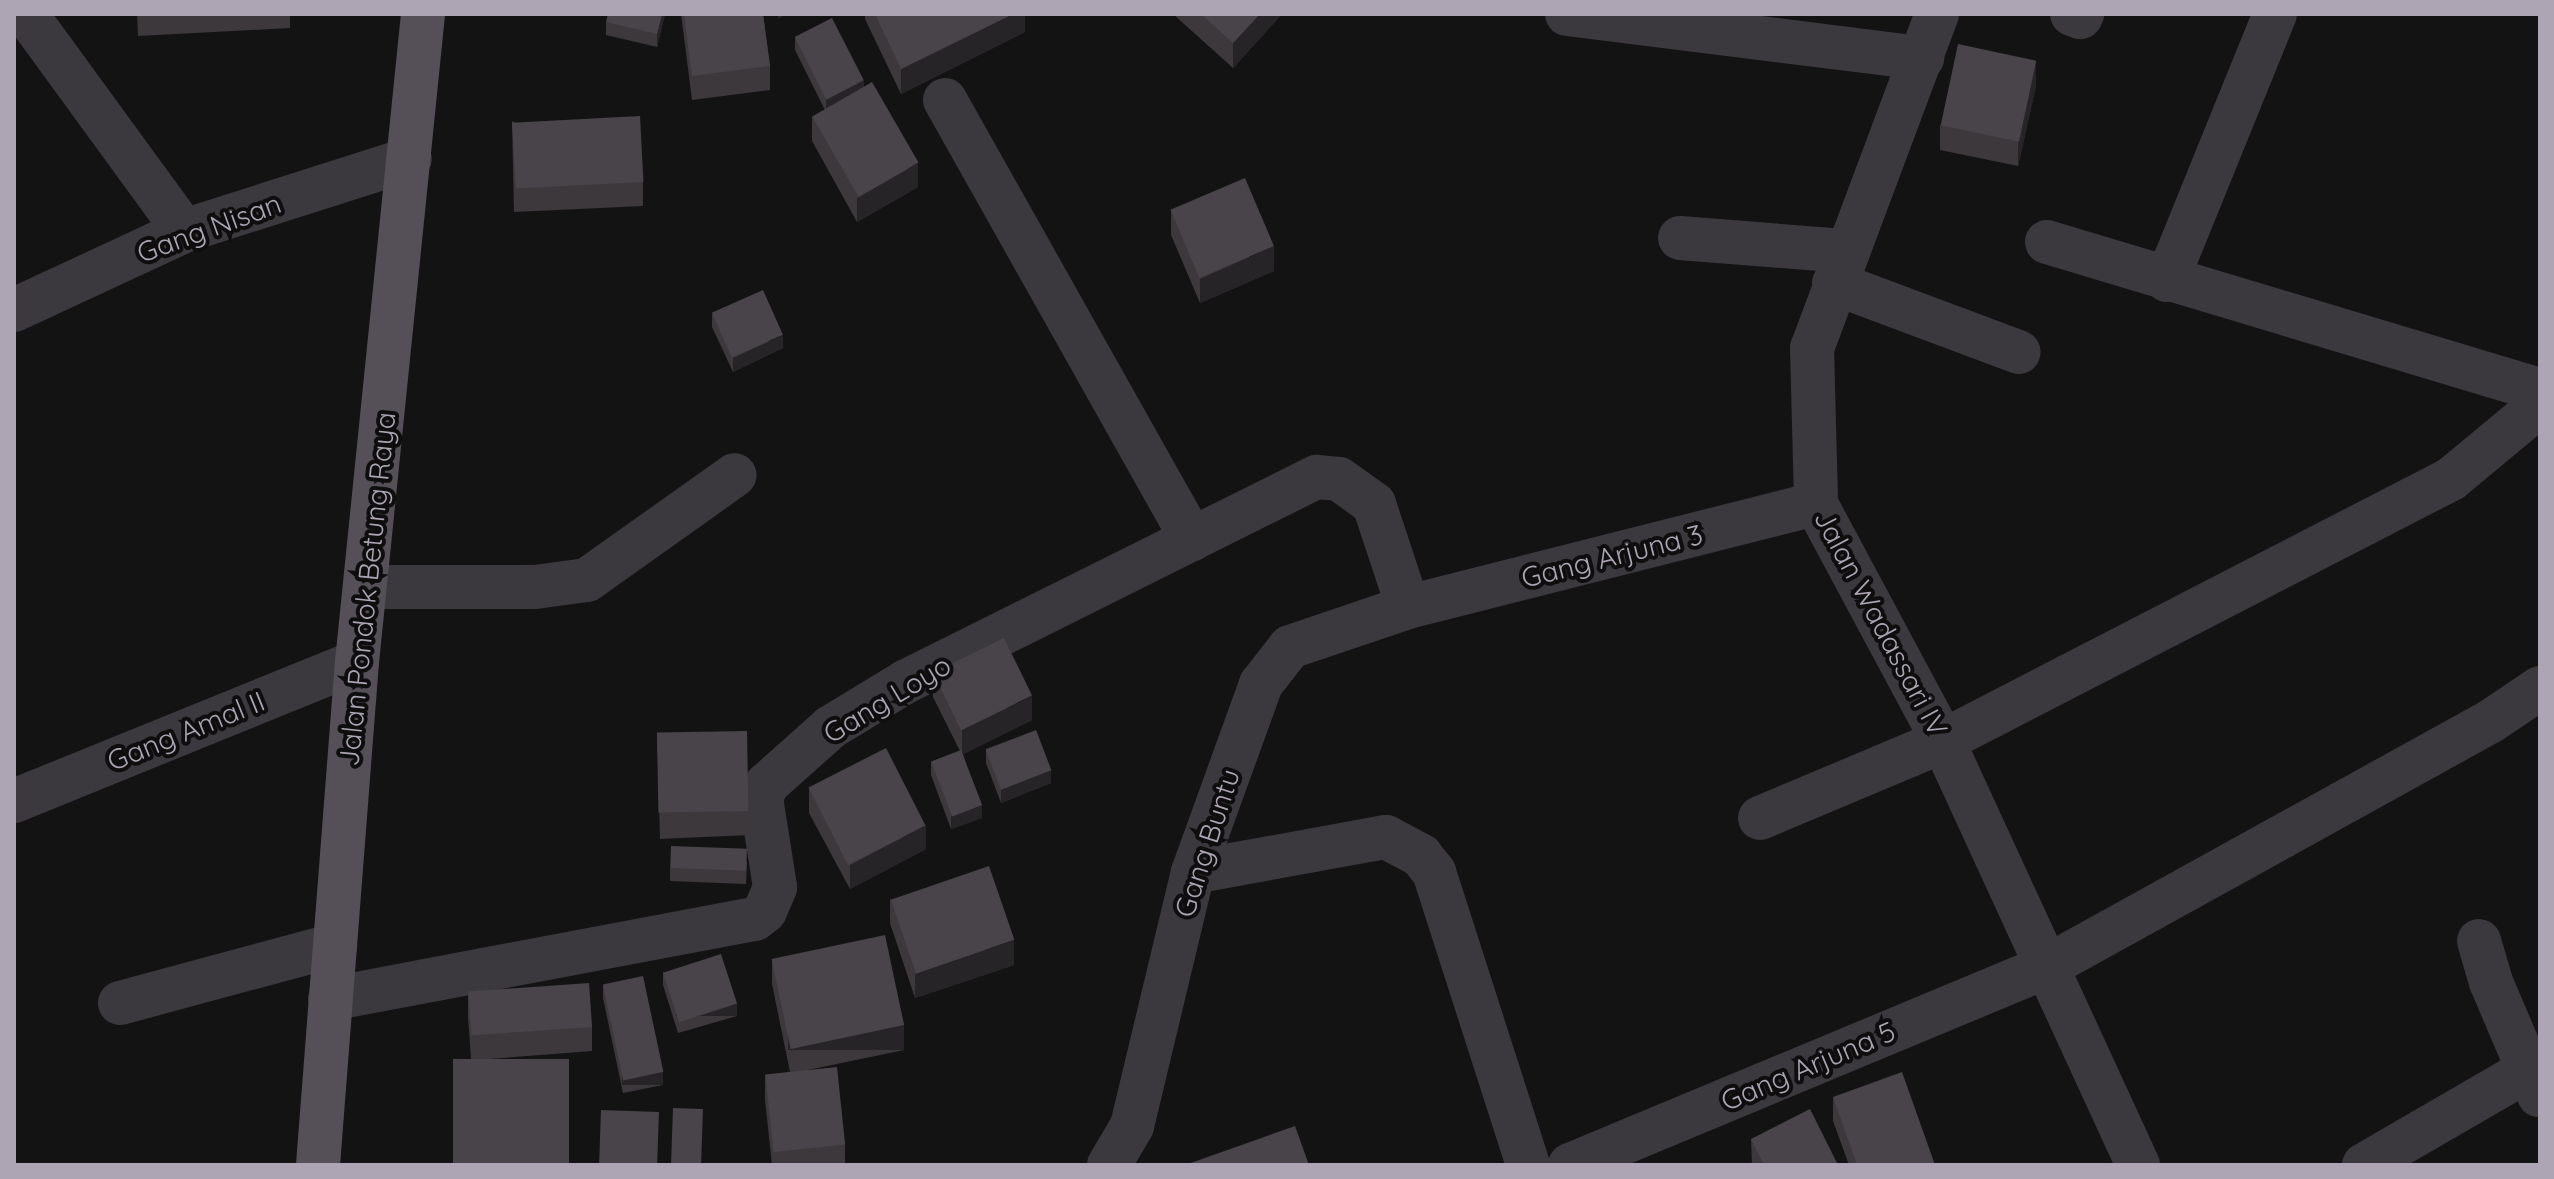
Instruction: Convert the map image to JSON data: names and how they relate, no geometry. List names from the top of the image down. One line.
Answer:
{"streets":{"main road":["Jalan Pondok Betung Raya"],"street":["Gang Nisan","Gang Arjuna 3","Jalan Wadassari IV","Gang Loyo","Gang Amal II","Gang Buntu","Gang Arjuna 5"]},"crossings":[["Gang Nisan","Jalan Pondok Betung Raya"],["Gang Arjuna 3","Jalan Wadassari IV"],["Gang Arjuna 3","Gang Loyo"],["Gang Arjuna 3","Gang Buntu"],["Jalan Pondok Betung Raya","Gang Loyo"],["Jalan Pondok Betung Raya","Gang Amal II"],["Jalan Wadassari IV","Gang Arjuna 5"],["Gang Loyo","Gang Buntu"]]}
